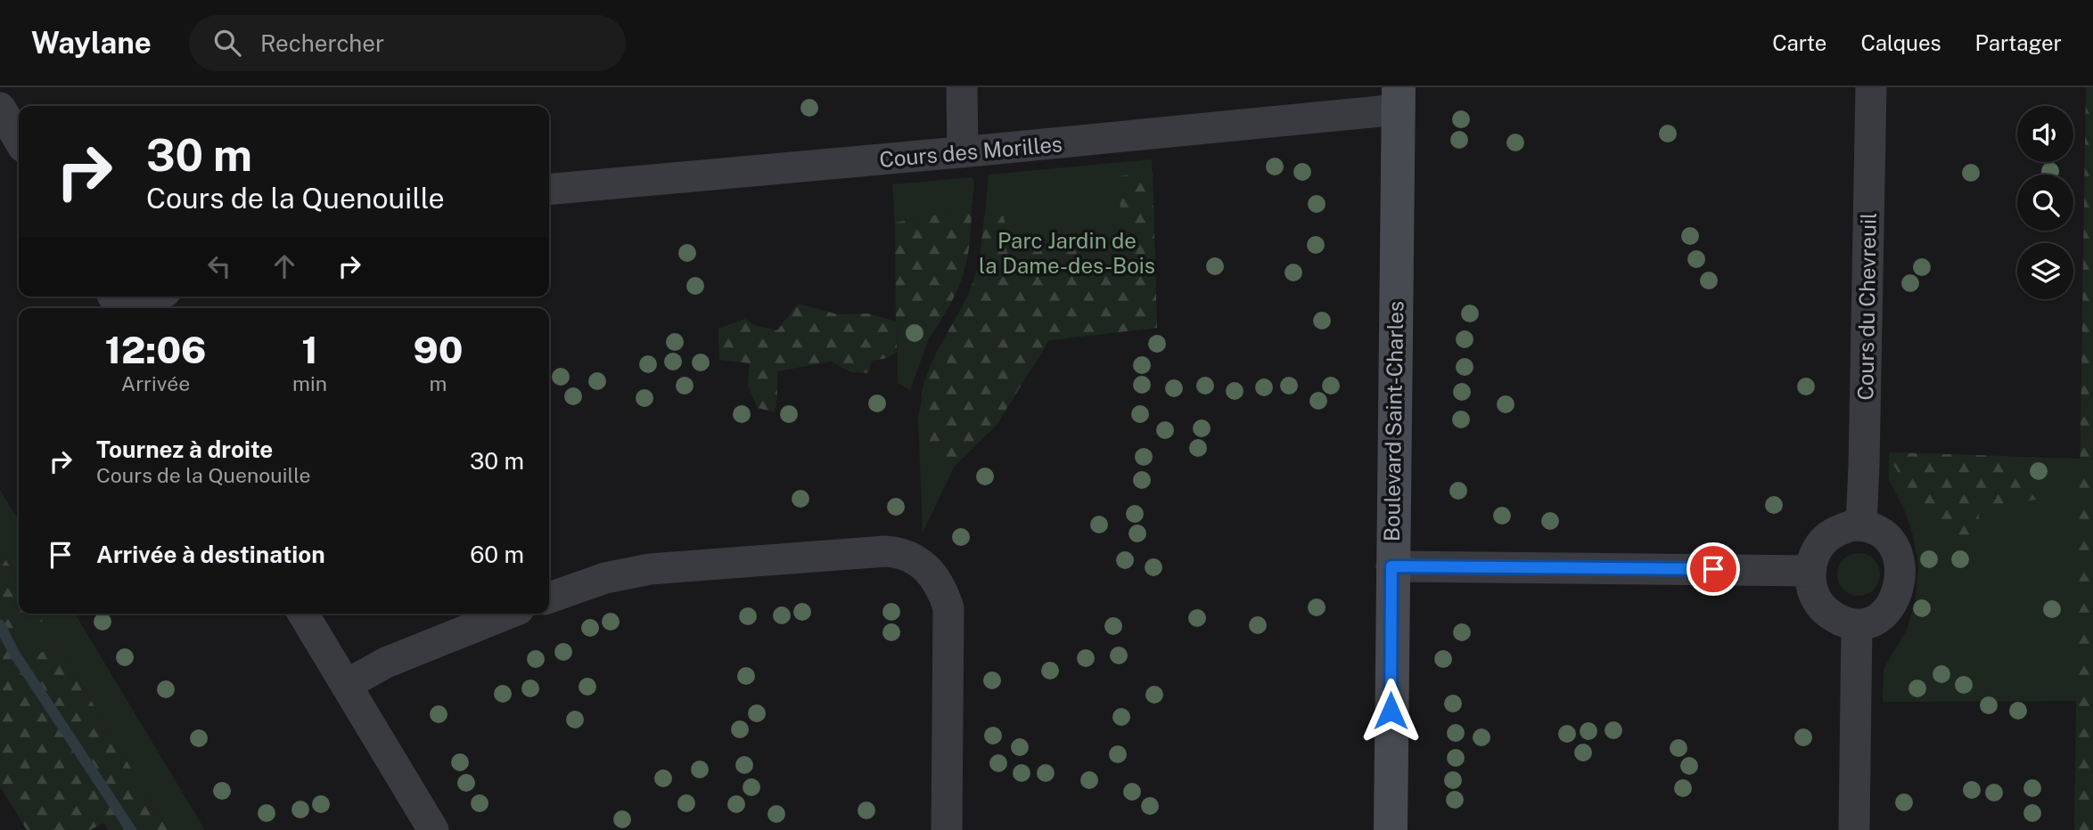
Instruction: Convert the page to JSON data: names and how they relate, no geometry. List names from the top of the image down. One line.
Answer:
{"streets":{"street":["Cours des Morilles","Cours du Chevreuil","Boulevard Saint-Charles"]},"crossings":[["Cours des Morilles","Boulevard Saint-Charles"]],"parks":["Parc Jardin de la Dame-des-Bois"],"page":{"header":"Waylane","search":"Rechercher","nav":["Carte","Calques","Partager"],"turn":["30 m","Cours de la Quenouille"],"eta":["12:06","Arrivée","1","min","90","m"],"list":[{"name":"Tournez à droite","note":"Cours de la Quenouille","value":"30 m"},{"name":"Arrivée à destination","value":"60 m"}]}}
